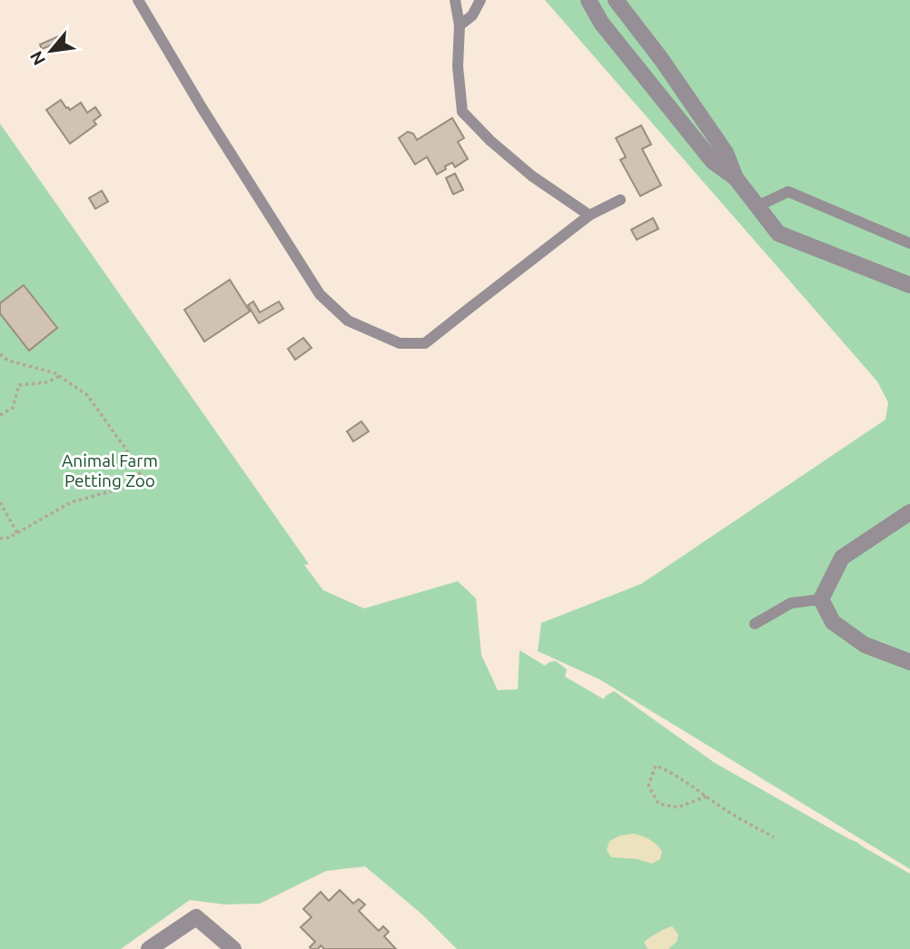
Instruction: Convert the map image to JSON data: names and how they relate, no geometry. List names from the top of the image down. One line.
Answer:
{"parks":["Animal Farm Petting Zoo"],"north":"bottom left"}
